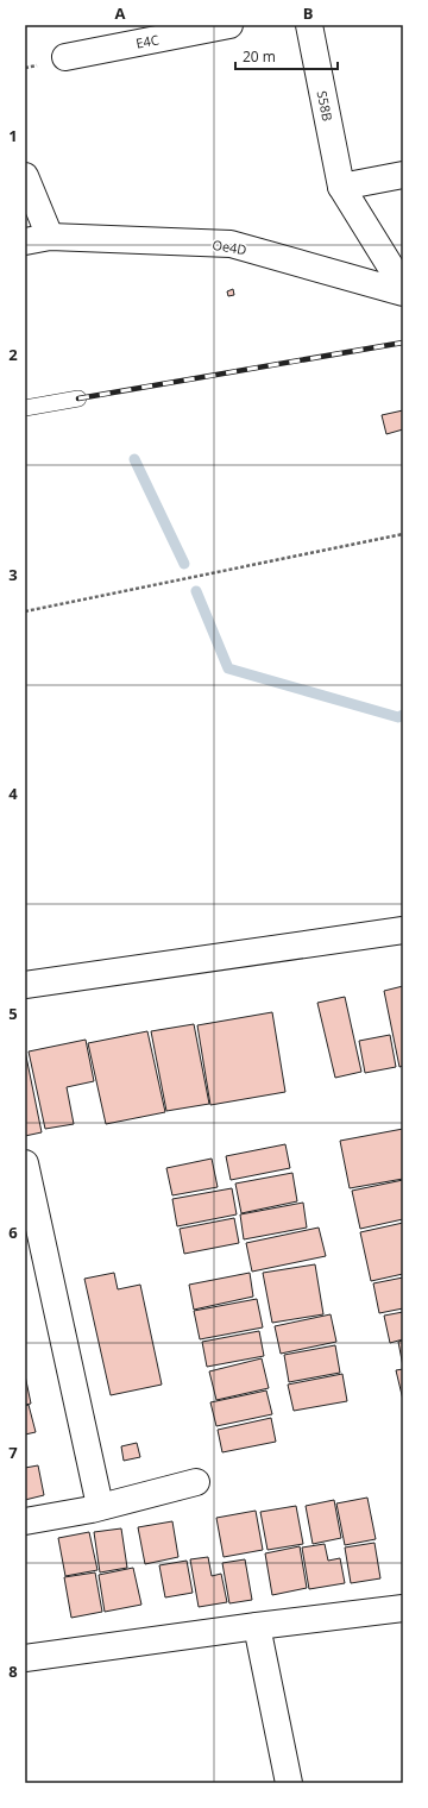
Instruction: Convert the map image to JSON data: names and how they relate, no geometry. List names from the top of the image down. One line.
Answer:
{"streets":{"street":["E4C","S58B","Oe4D"]},"scale_bar":"20 m","grid":{"columns":["A","B"],"rows":["1","2","3","4","5","6","7","8"]}}
